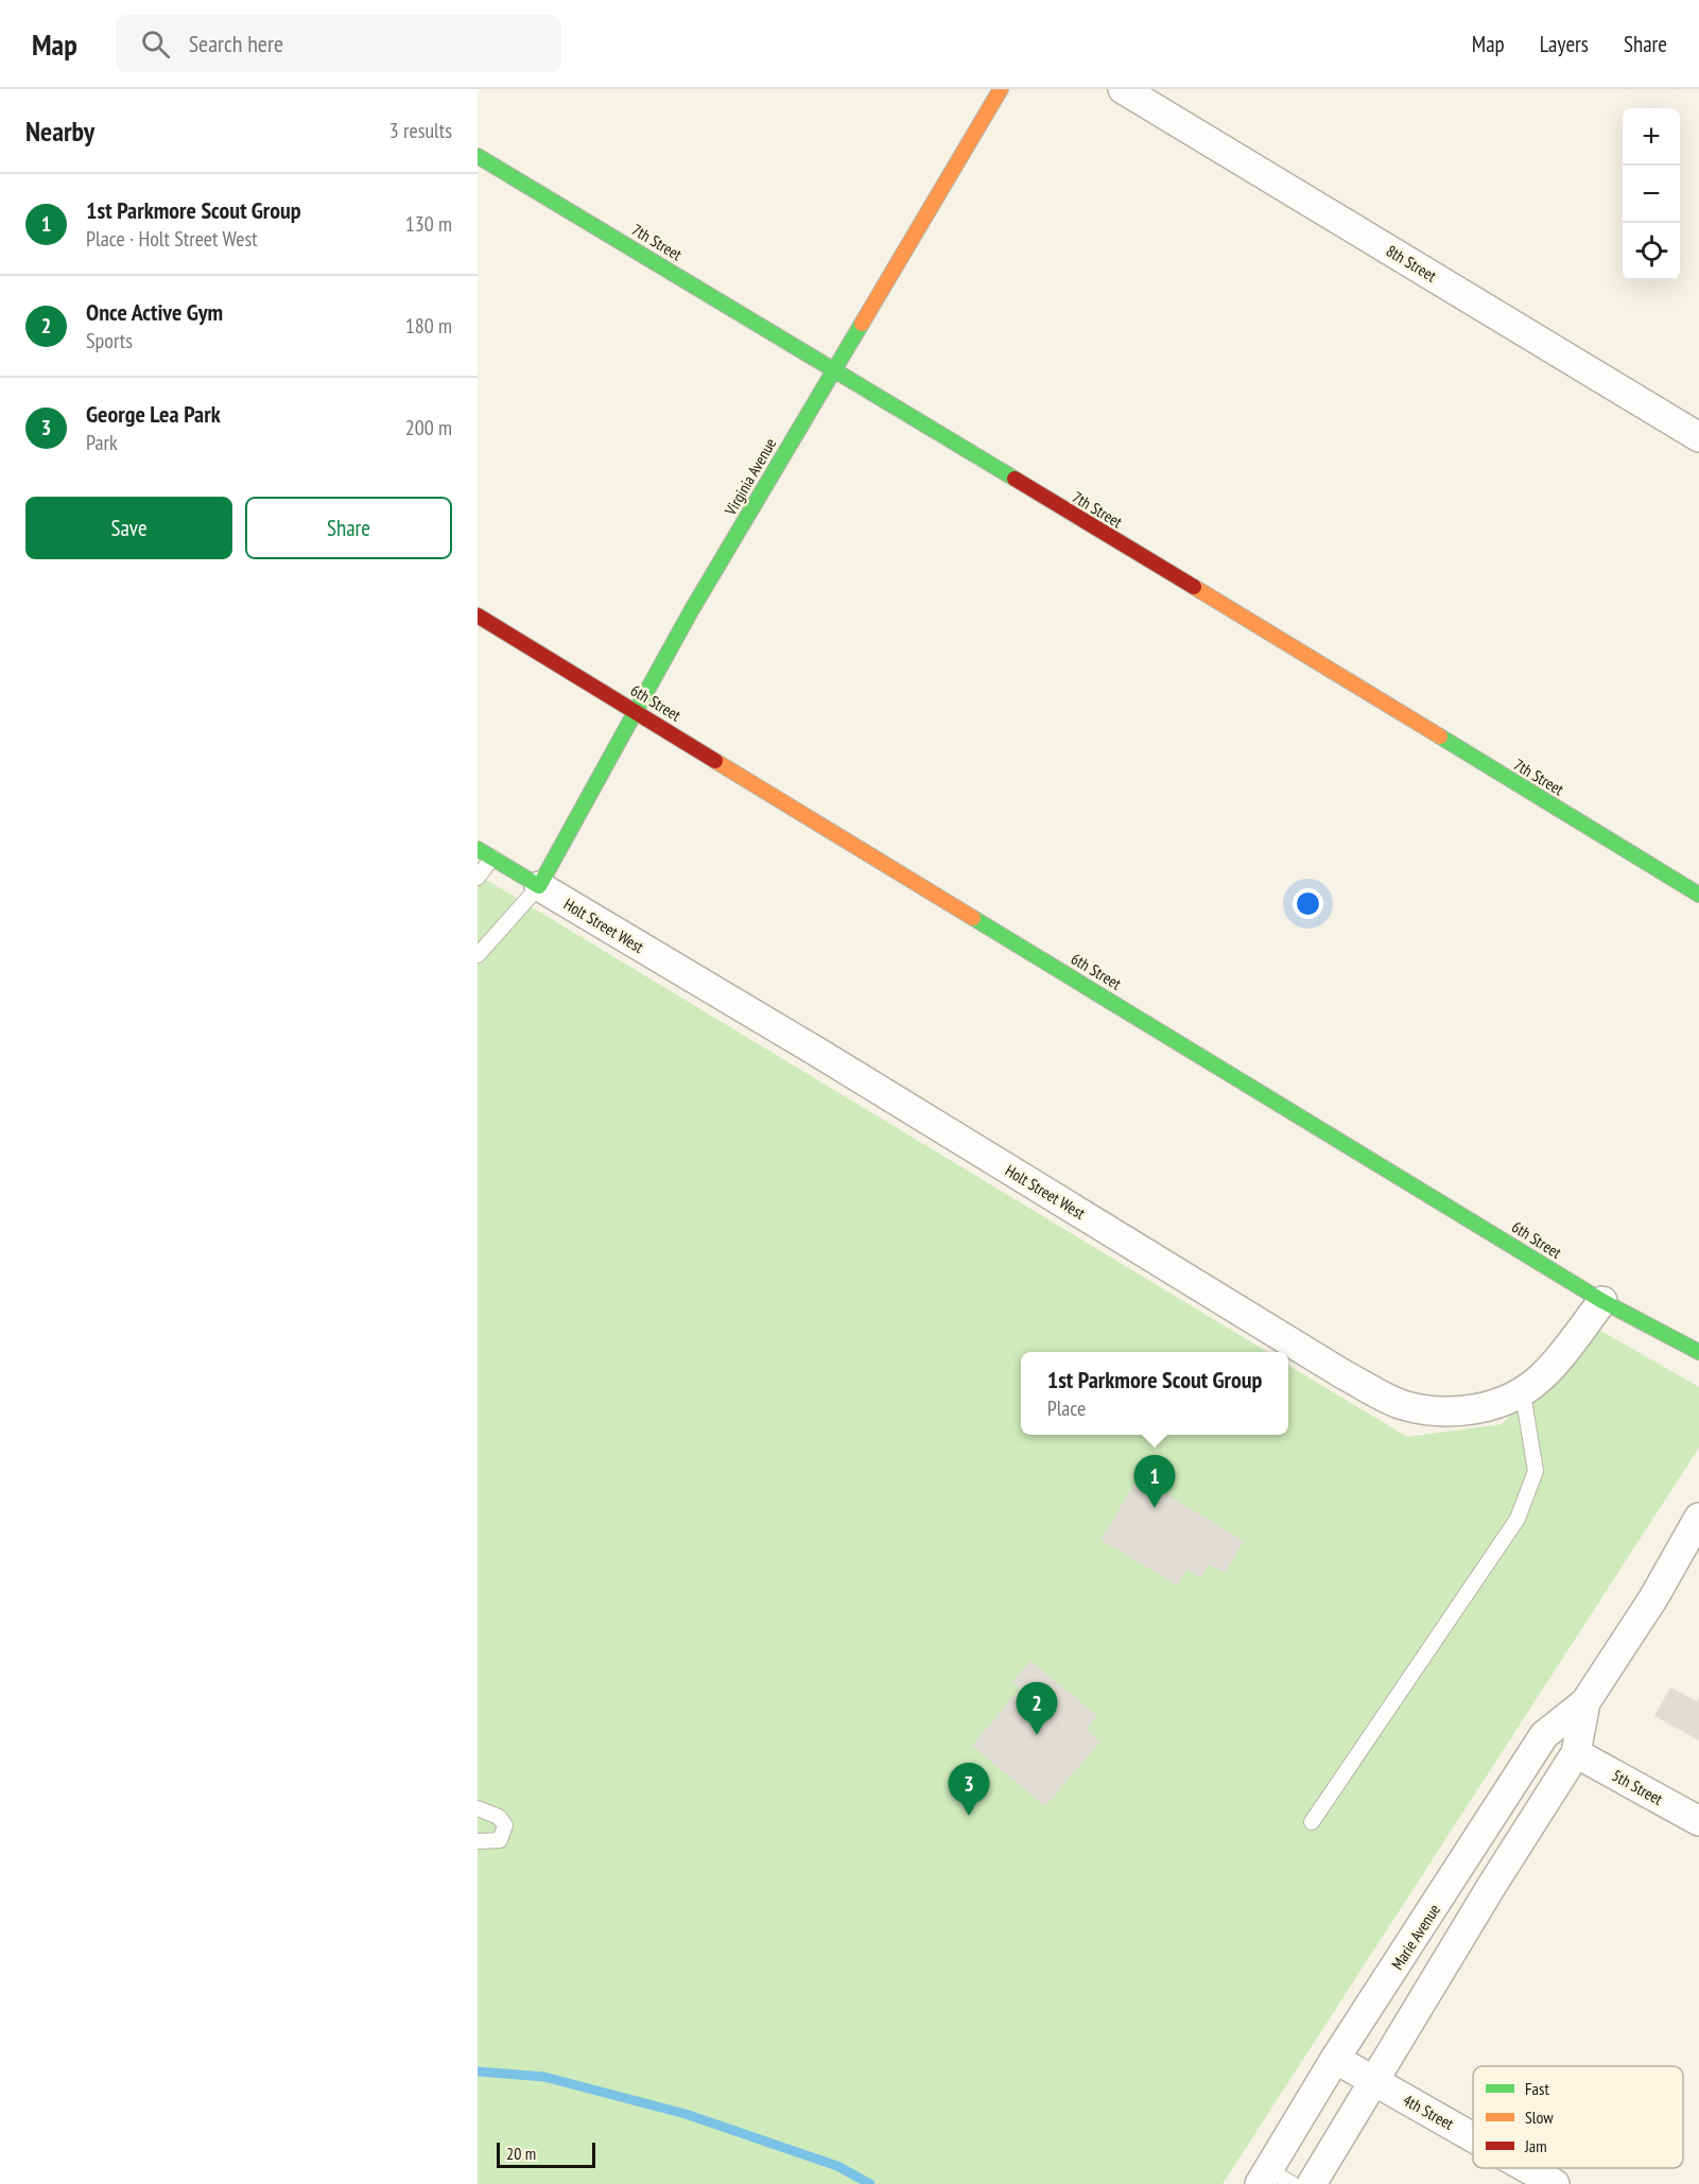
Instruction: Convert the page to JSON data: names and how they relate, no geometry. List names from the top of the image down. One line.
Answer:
{"streets":{"street":["7th Street","8th Street","Virginia Avenue","6th Street","Holt Street West","5th Street","Marie Avenue","4th Street"]},"crossings":[["7th Street","Virginia Avenue"],["Virginia Avenue","6th Street"],["Virginia Avenue","Holt Street West"],["6th Street","Holt Street West"],["5th Street","Marie Avenue"],["Marie Avenue","4th Street"]],"legend":["Fast","Slow","Jam"],"scale_bar":"20 m","page":{"header":"Map","search":"Search here","nav":["Map","Layers","Share"],"heading":["Nearby","3 results"],"map_buttons":["+","−"],"list":[{"mark":"1","name":"1st Parkmore Scout Group","note":"Place · Holt Street West","value":"130 m"},{"mark":"2","name":"Once Active Gym","note":"Sports","value":"180 m"},{"mark":"3","name":"George Lea Park","note":"Park","value":"200 m"}],"buttons":["Save","Share"],"popup":["1st Parkmore Scout Group","Place"],"pins":["1","2","3"],"scale":"20 m"}}
